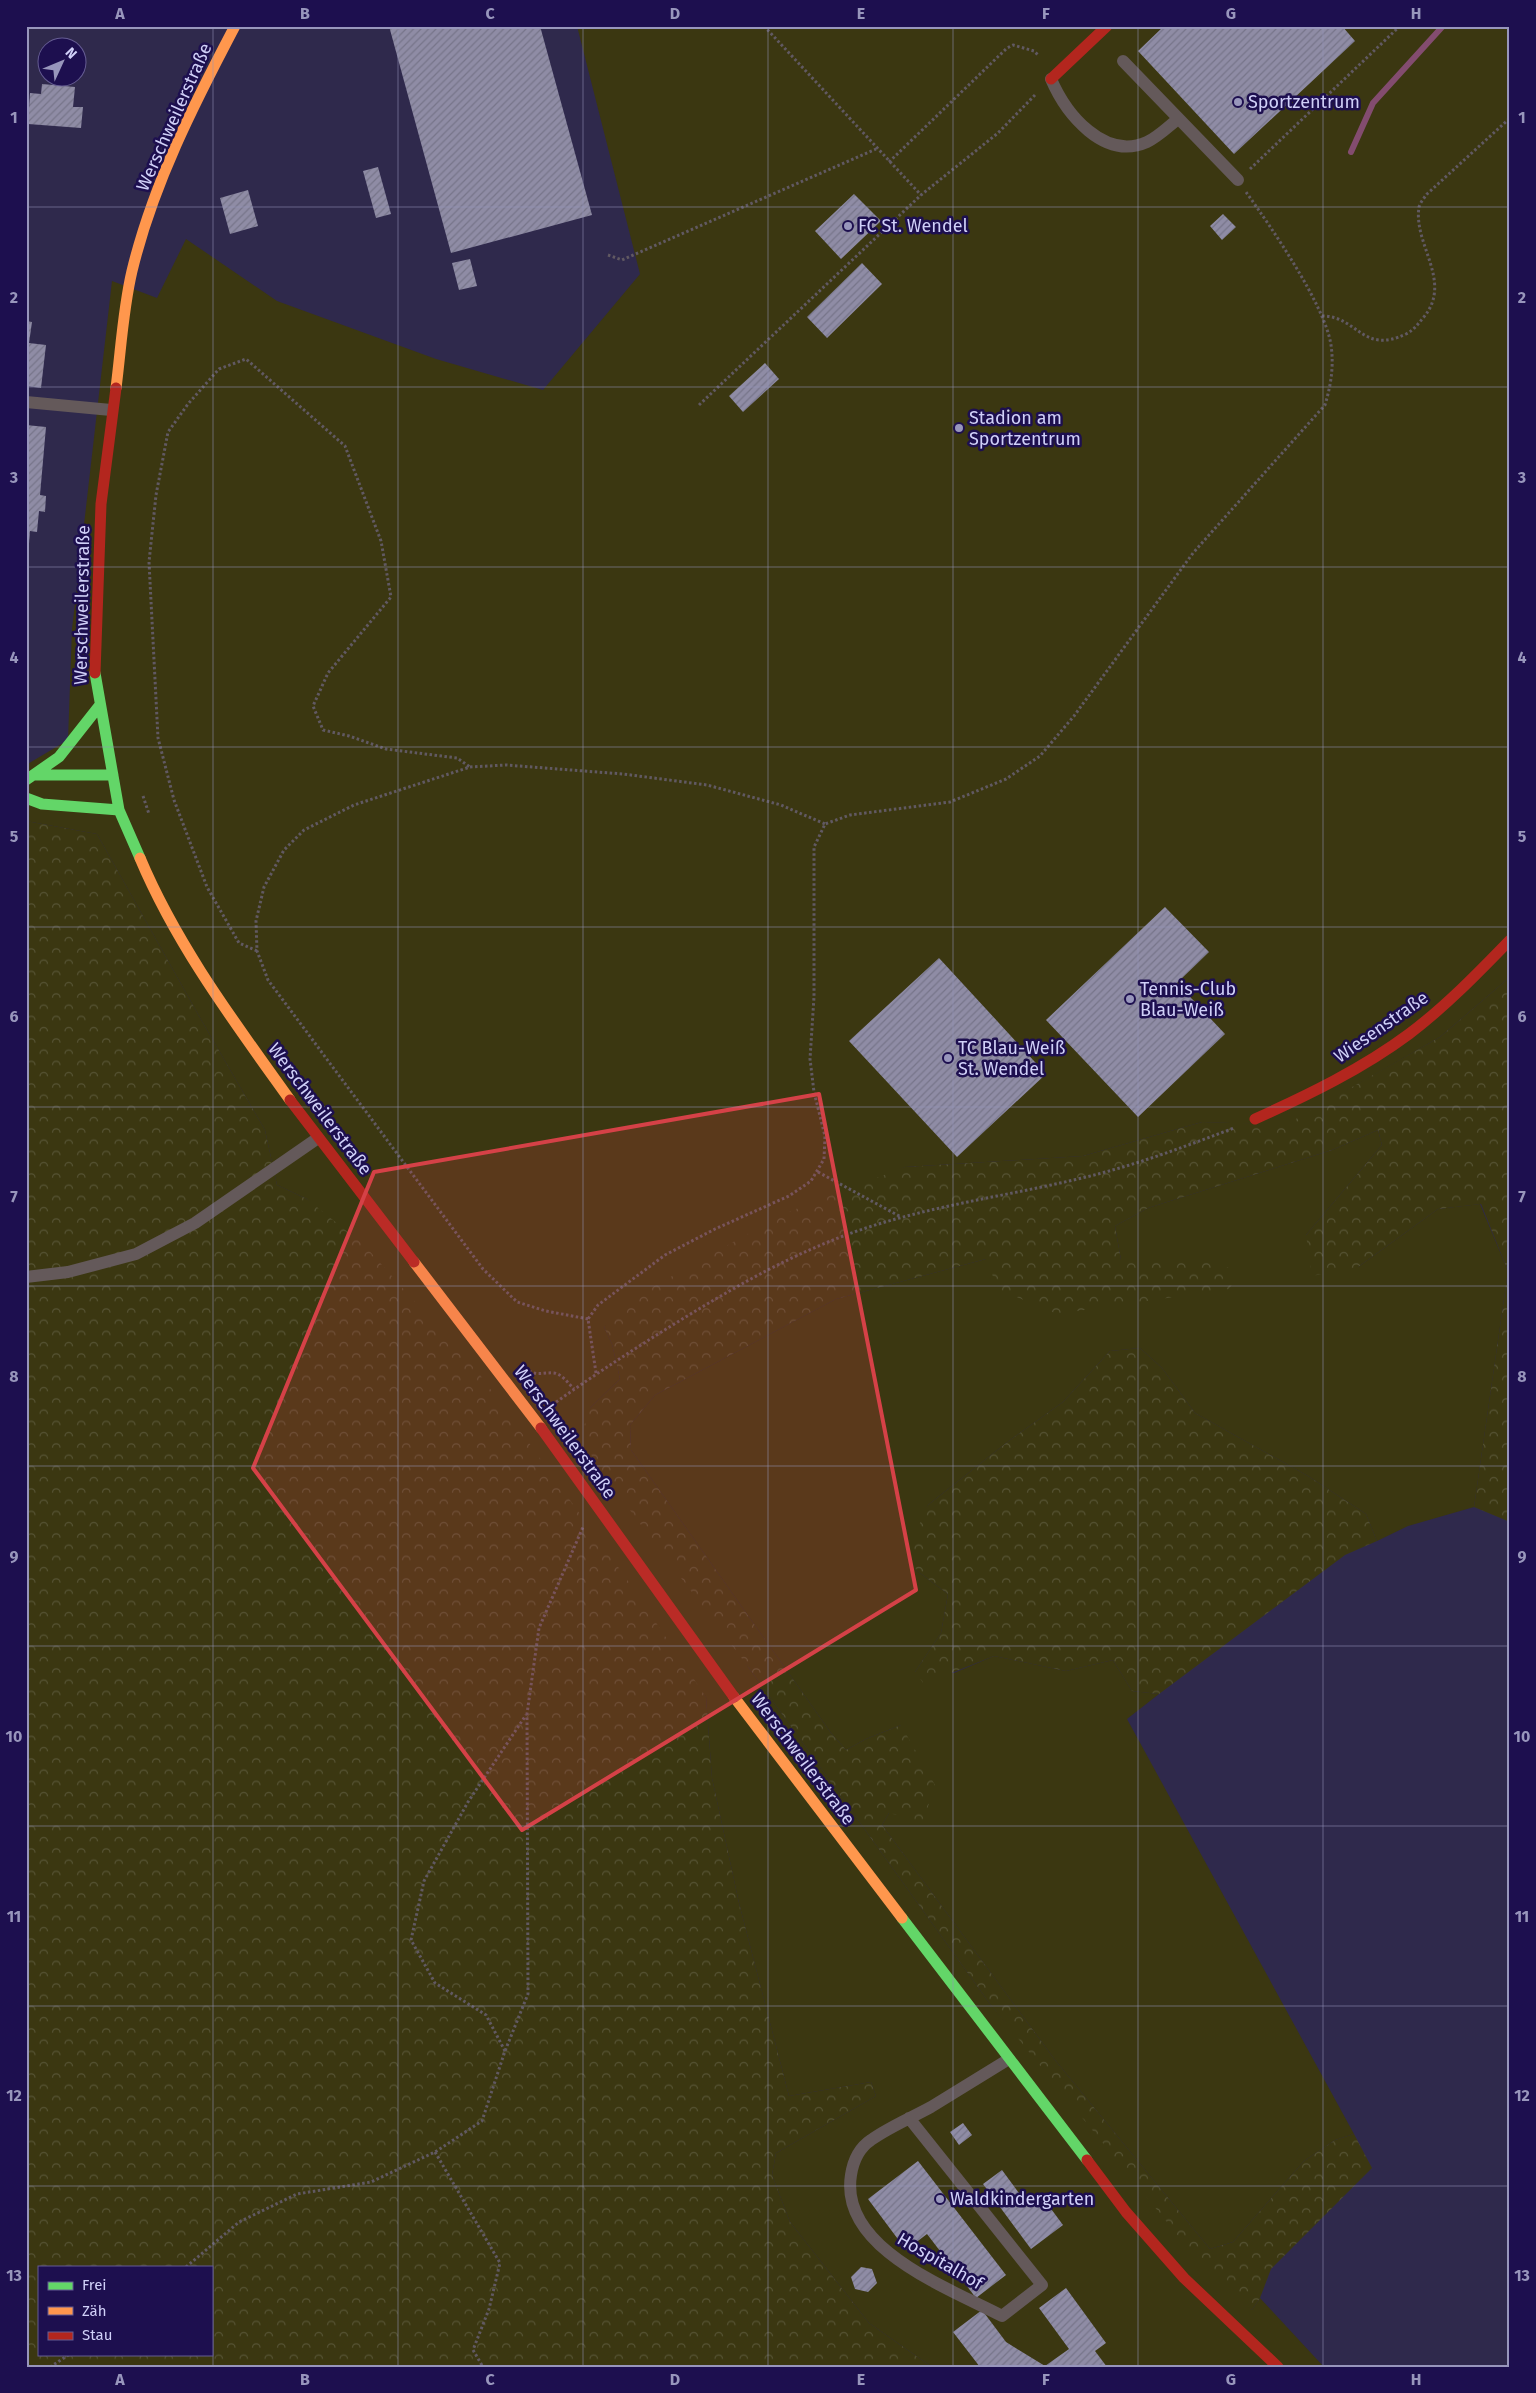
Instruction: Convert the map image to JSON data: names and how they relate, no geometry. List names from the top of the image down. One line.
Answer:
{"streets":{"main road":["Werschweilerstraße","Wiesenstraße"],"lane":["Hospitalhof"]},"crossings":[["Werschweilerstraße","Hospitalhof"]],"places":["Sportzentrum","FC St. Wendel","Stadion am Sportzentrum","Tennis-Club Blau-Weiß","TC Blau-Weiß St. Wendel","Waldkindergarten"],"legend":["Frei","Zäh","Stau"],"north":"top right","grid":{"columns":["A","B","C","D","E","F","G","H"],"rows":["1","2","3","4","5","6","7","8","9","10","11","12","13"]}}
